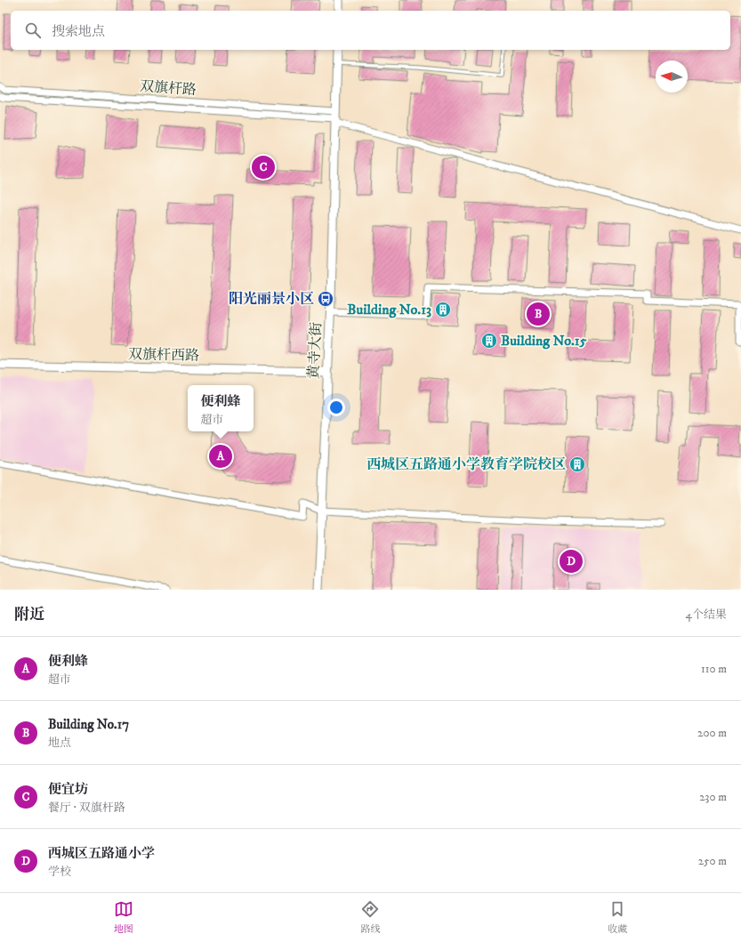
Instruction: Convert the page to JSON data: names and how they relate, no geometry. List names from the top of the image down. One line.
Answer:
{"streets":{"street":["双旗杆路","黄寺大街","双旗杆西路"]},"crossings":[["双旗杆路","黄寺大街"],["黄寺大街","双旗杆西路"]],"places":{"bus stop":["阳光丽景小区"],"building":["Building No.13","Building No.15","西城区五路通小学教育学院校区"]},"north":"left","page":{"search":"搜索地点","pins":["C","B","A","D"],"popup":["便利蜂","超市"],"heading":["附近","4个结果"],"list":[{"mark":"A","name":"便利蜂","note":"超市","value":"110 m"},{"mark":"B","name":"Building No.17","note":"地点","value":"200 m"},{"mark":"C","name":"便宜坊","note":"餐厅 · 双旗杆路","value":"230 m"},{"mark":"D","name":"西城区五路通小学","note":"学校","value":"250 m"}],"nav":["地图","路线","收藏"]}}
